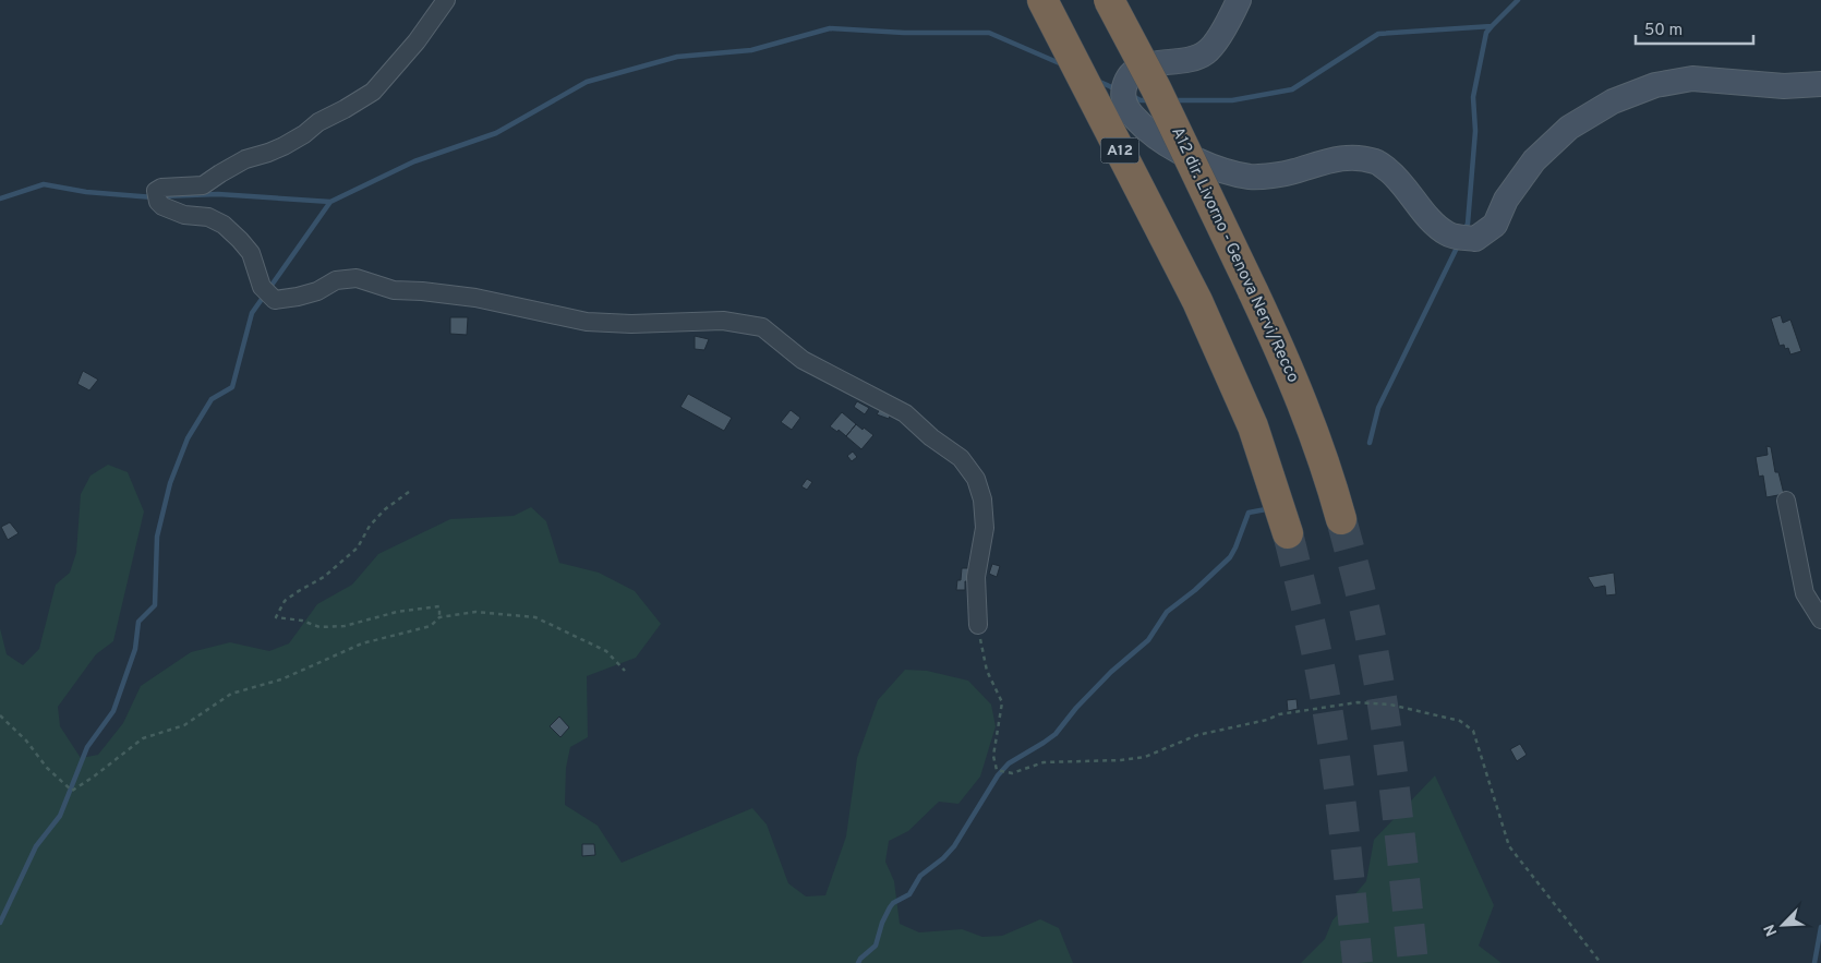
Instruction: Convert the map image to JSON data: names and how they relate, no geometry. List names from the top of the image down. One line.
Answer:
{"streets":{"highway":["A12","A12 dir. Livorno - Genova Nervi/Recco"]},"scale_bar":"50 m","north":"bottom left"}
